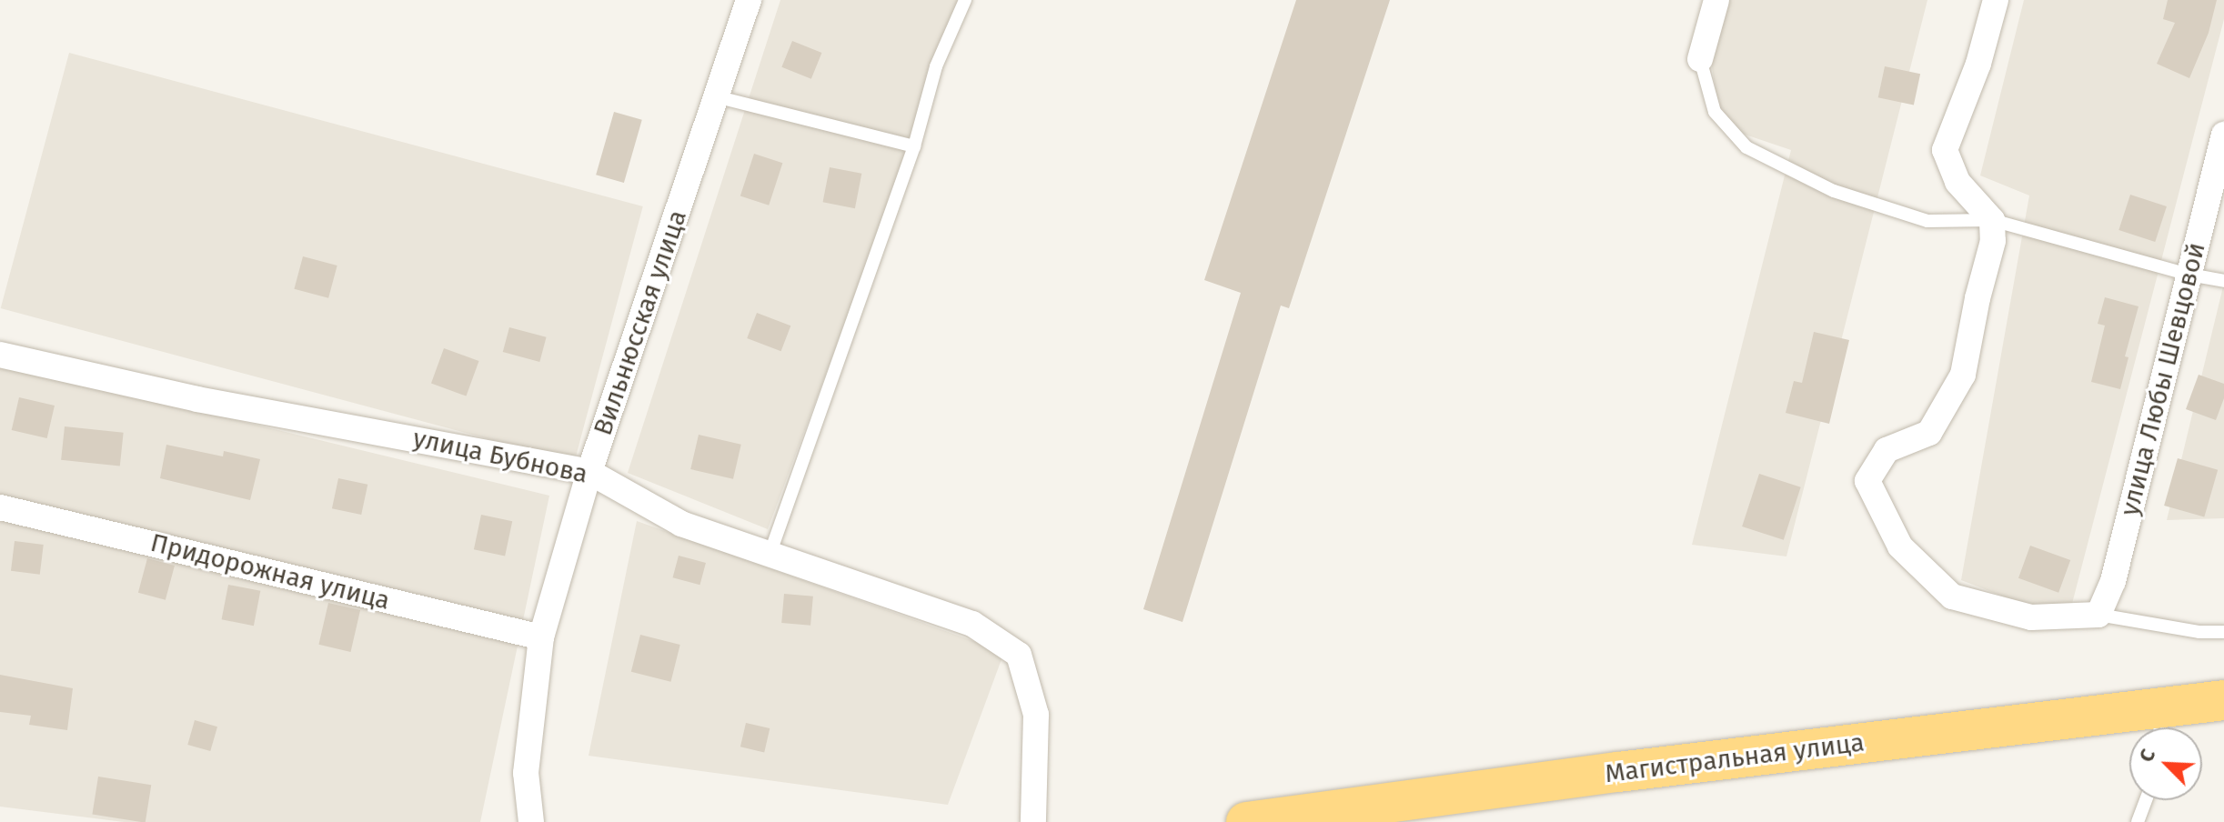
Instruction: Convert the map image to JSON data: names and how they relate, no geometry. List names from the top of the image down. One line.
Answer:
{"streets":{"highway":["Магистральная улица"],"street":["Вильнюсская улица","улица Любы Шевцовой","улица Бубнова","Придорожная улица"]},"crossings":[["Вильнюсская улица","улица Бубнова"],["Вильнюсская улица","Придорожная улица"]],"north":"top left"}
